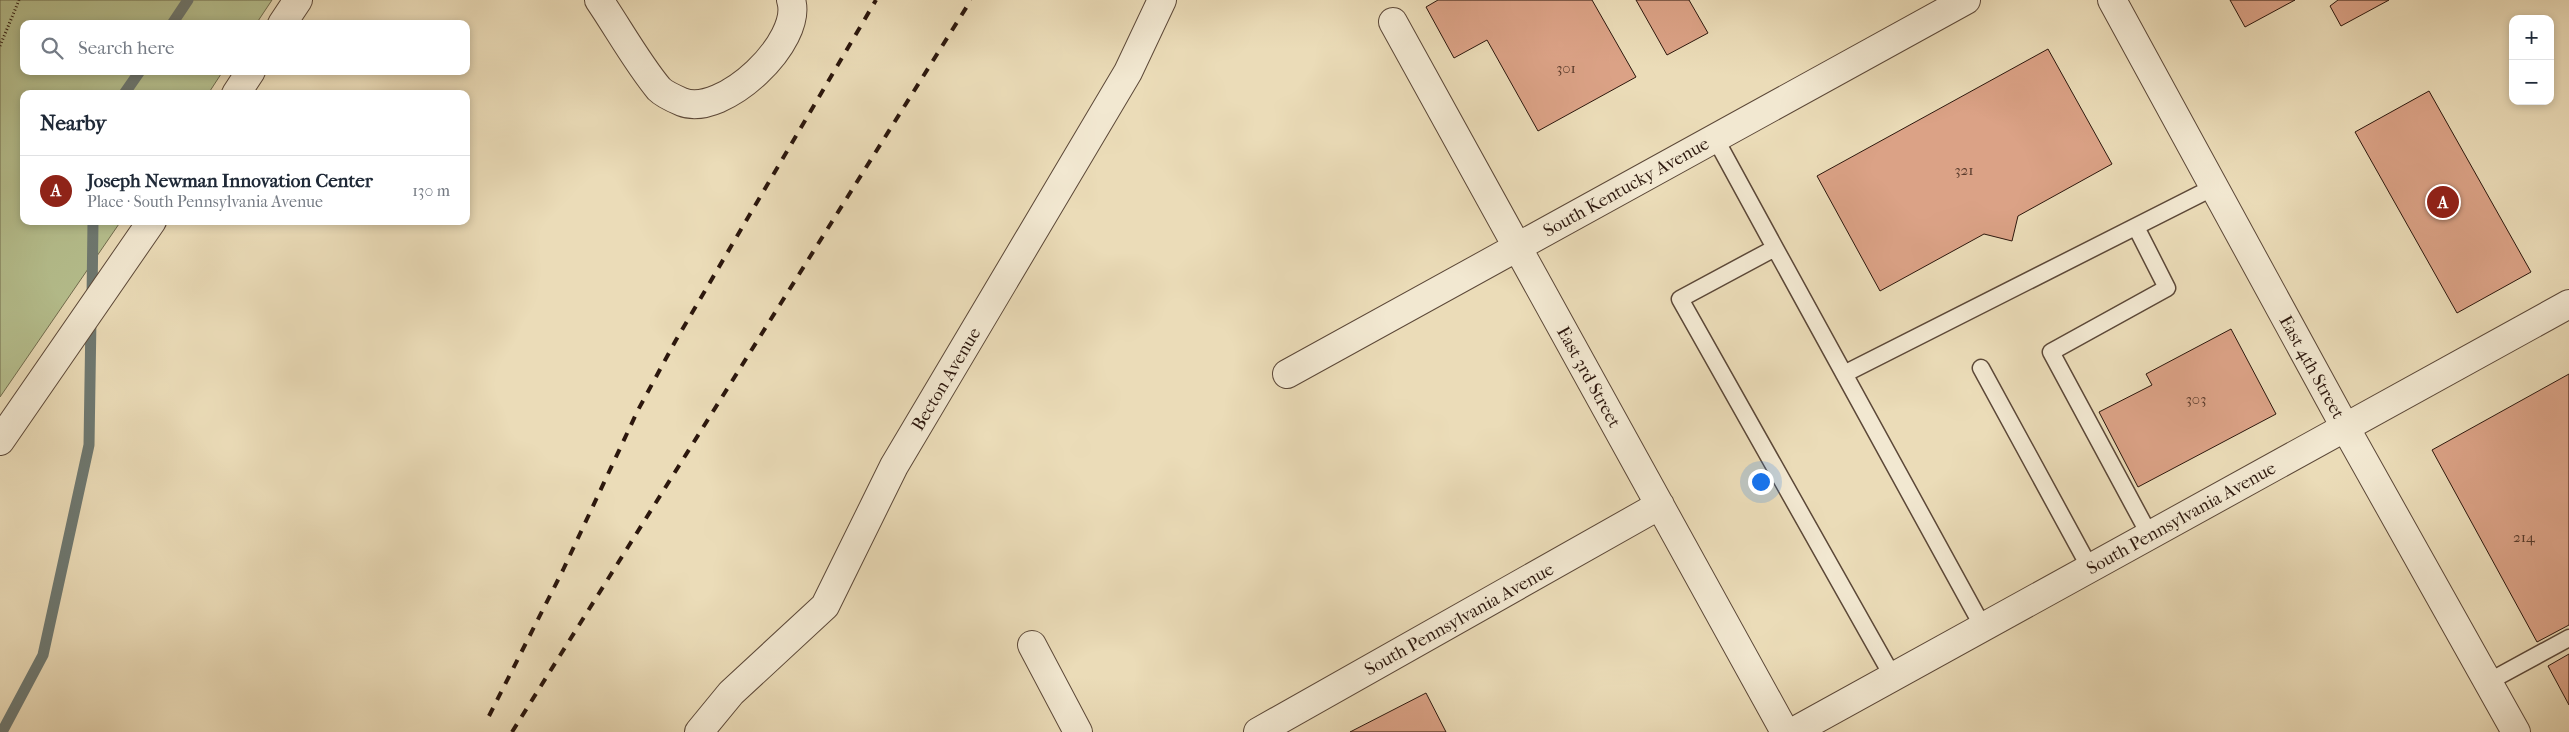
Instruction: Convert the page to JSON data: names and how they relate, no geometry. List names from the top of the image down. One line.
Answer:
{"streets":{"street":["South Kentucky Avenue","East 4th Street","East 3rd Street","Becton Avenue","South Pennsylvania Avenue"]},"crossings":[["South Kentucky Avenue","East 3rd Street"],["East 4th Street","South Pennsylvania Avenue"],["East 3rd Street","South Pennsylvania Avenue"]],"house_numbers":["301","321","303","214"],"page":{"map_buttons":["+","−"],"search":"Search here","heading":"Nearby","list":[{"mark":"A","name":"Joseph Newman Innovation Center","note":"Place · South Pennsylvania Avenue","value":"130 m"}],"pins":"A"}}
